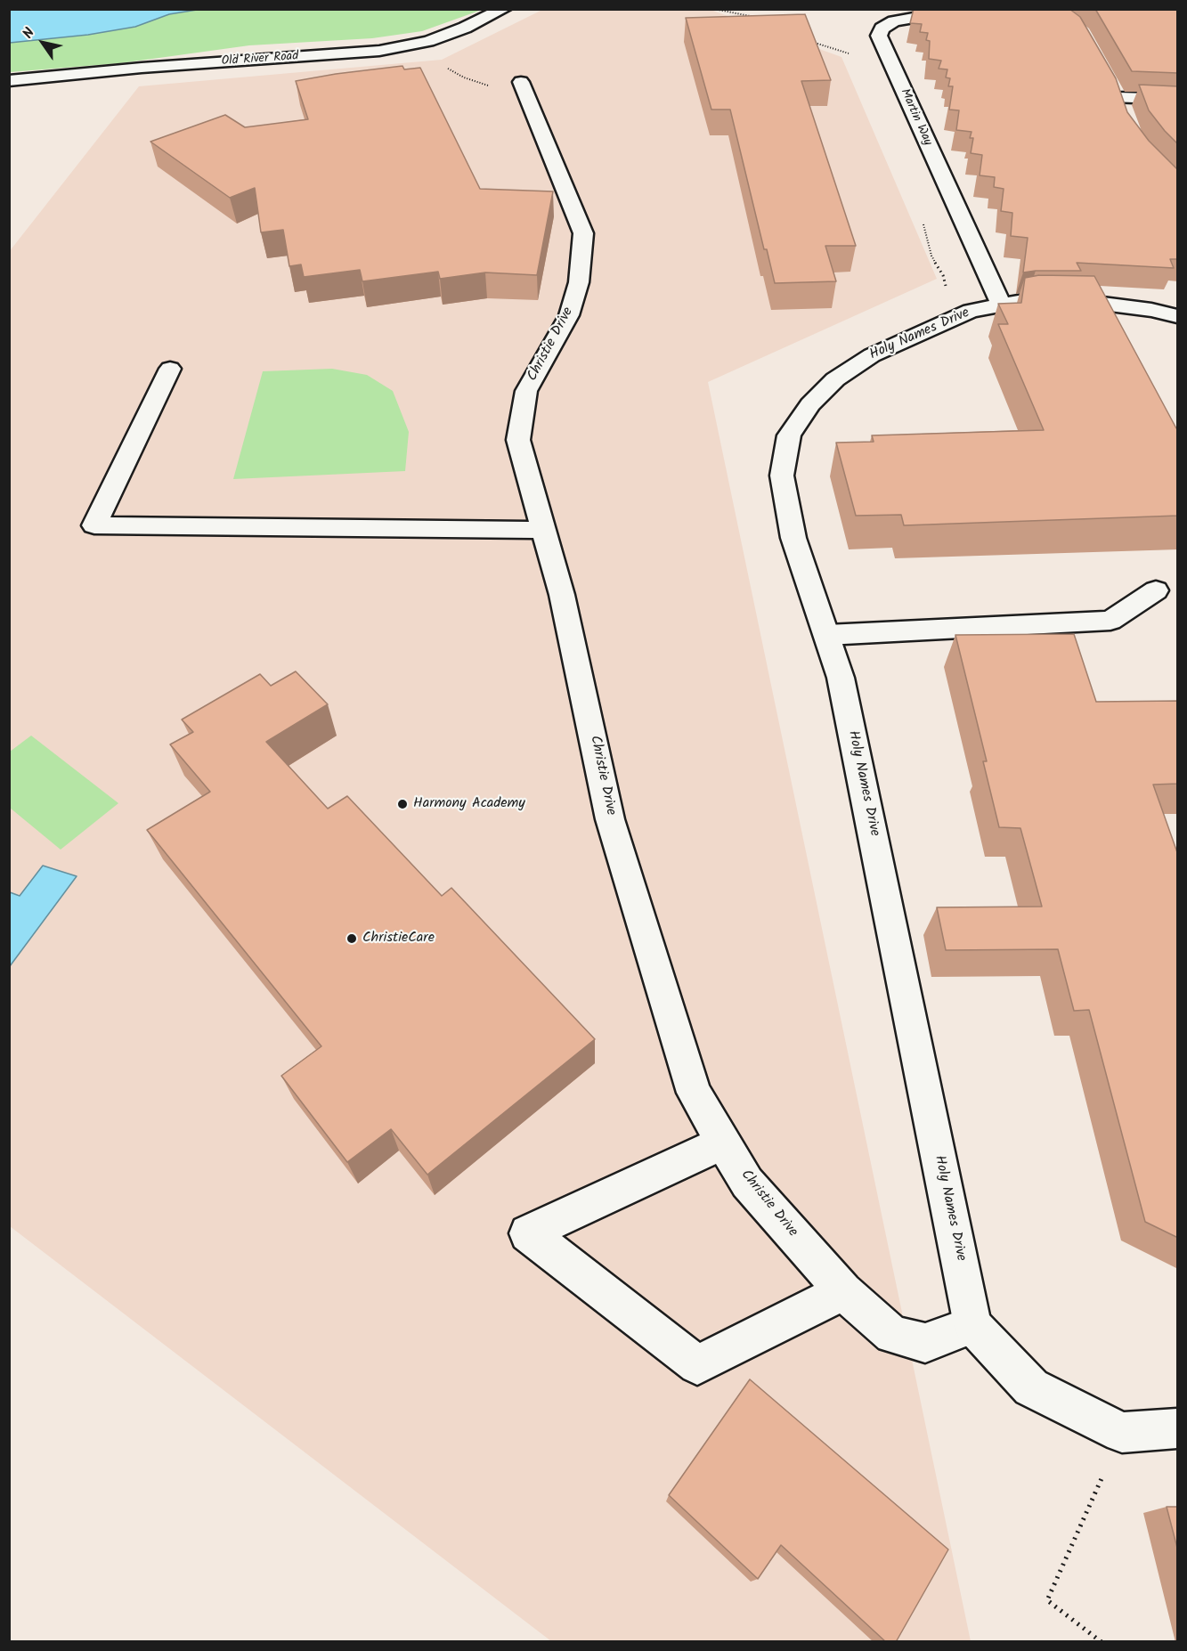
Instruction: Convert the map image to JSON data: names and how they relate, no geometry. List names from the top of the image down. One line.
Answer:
{"streets":{"street":["Old River Road","Martin Way","Holy Names Drive","Christie Drive"]},"crossings":[["Martin Way","Holy Names Drive"],["Holy Names Drive","Christie Drive"]],"places":["Harmony Academy","ChristieCare"],"north":"top left"}
